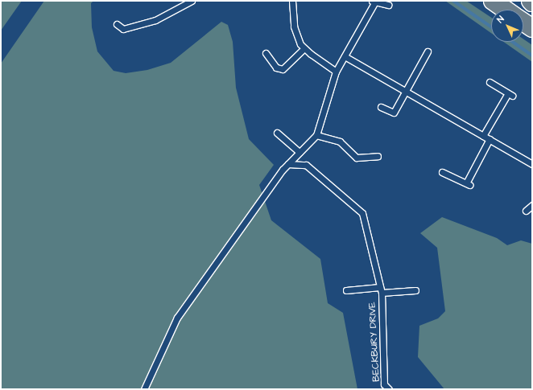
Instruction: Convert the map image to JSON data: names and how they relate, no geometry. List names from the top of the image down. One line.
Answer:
{"streets":{"lane":["BECKBURY DRIVE"]},"north":"top left"}
